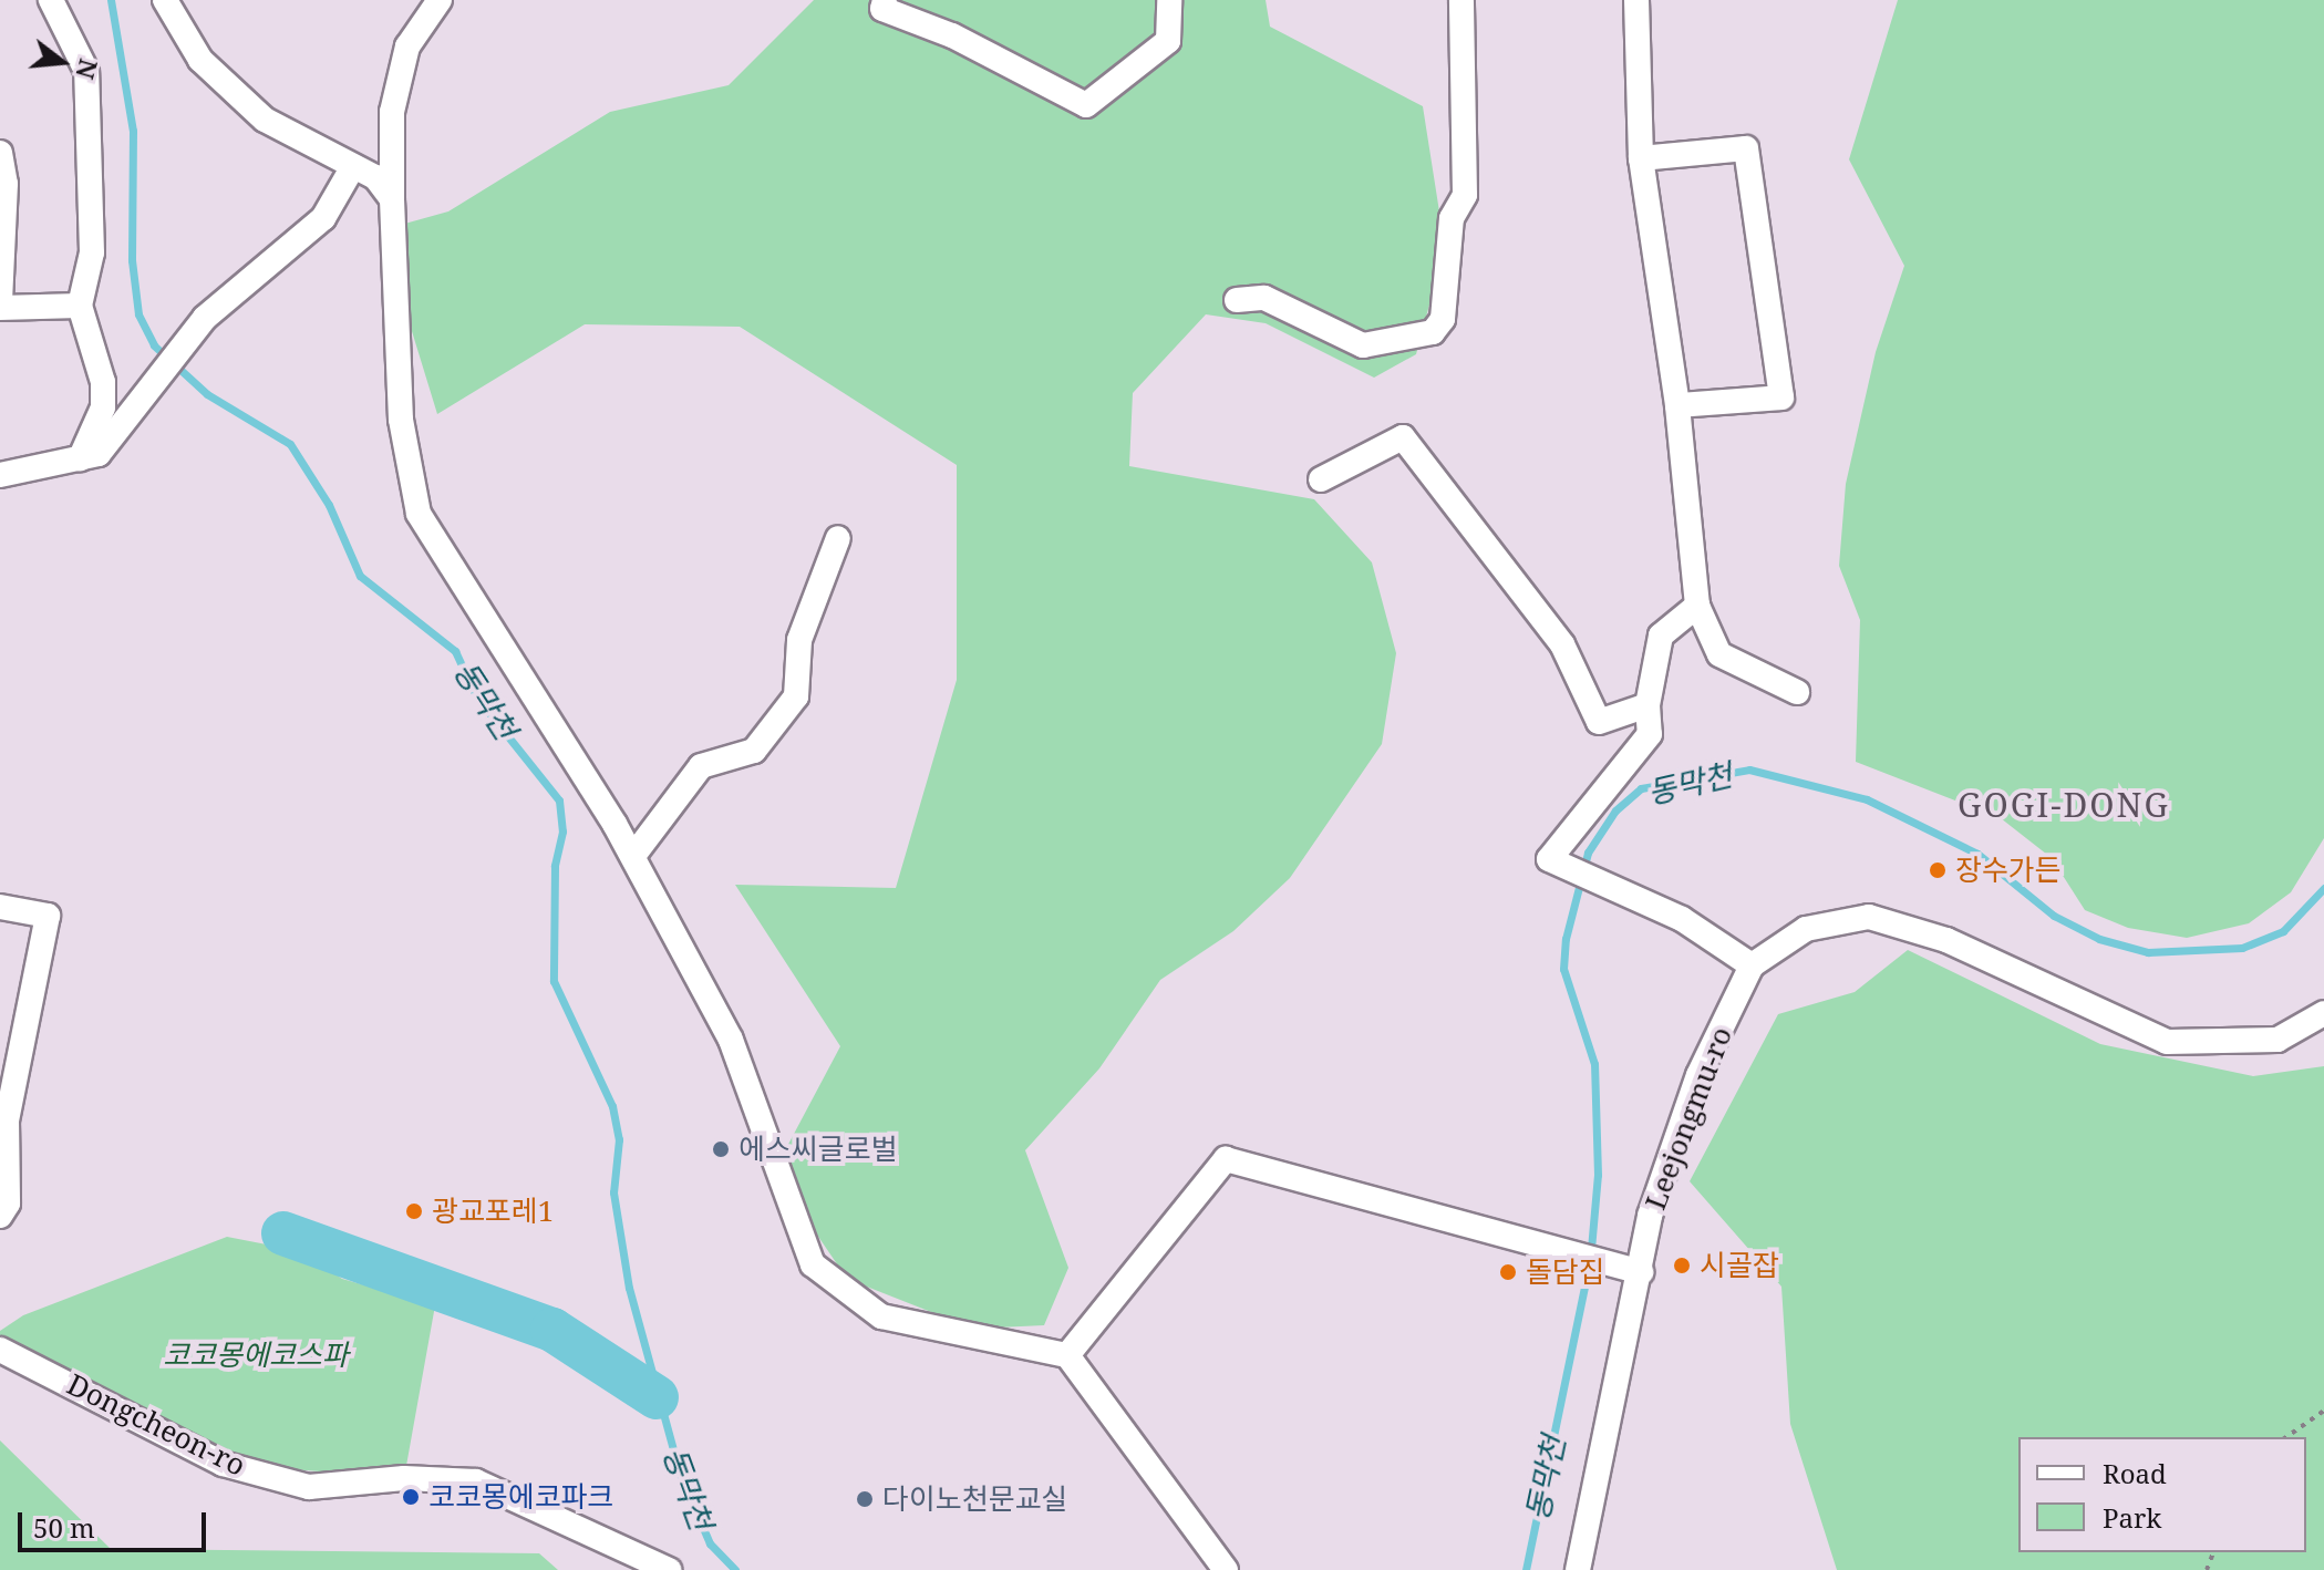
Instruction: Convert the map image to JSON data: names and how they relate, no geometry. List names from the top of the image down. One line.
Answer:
{"streets":{"street":["Leejongmu-ro","Dongcheon-ro"]},"districts":["GOGI-DONG"],"water":["동막천"],"parks":["코코몽에코스파"],"places":["장수가든","에스씨글로벌","광교포레1","시골잡","돌담집","코코몽에코파크","다이노천문교실"],"legend":["Road","Park"],"scale_bar":"50 m","north":"right"}
